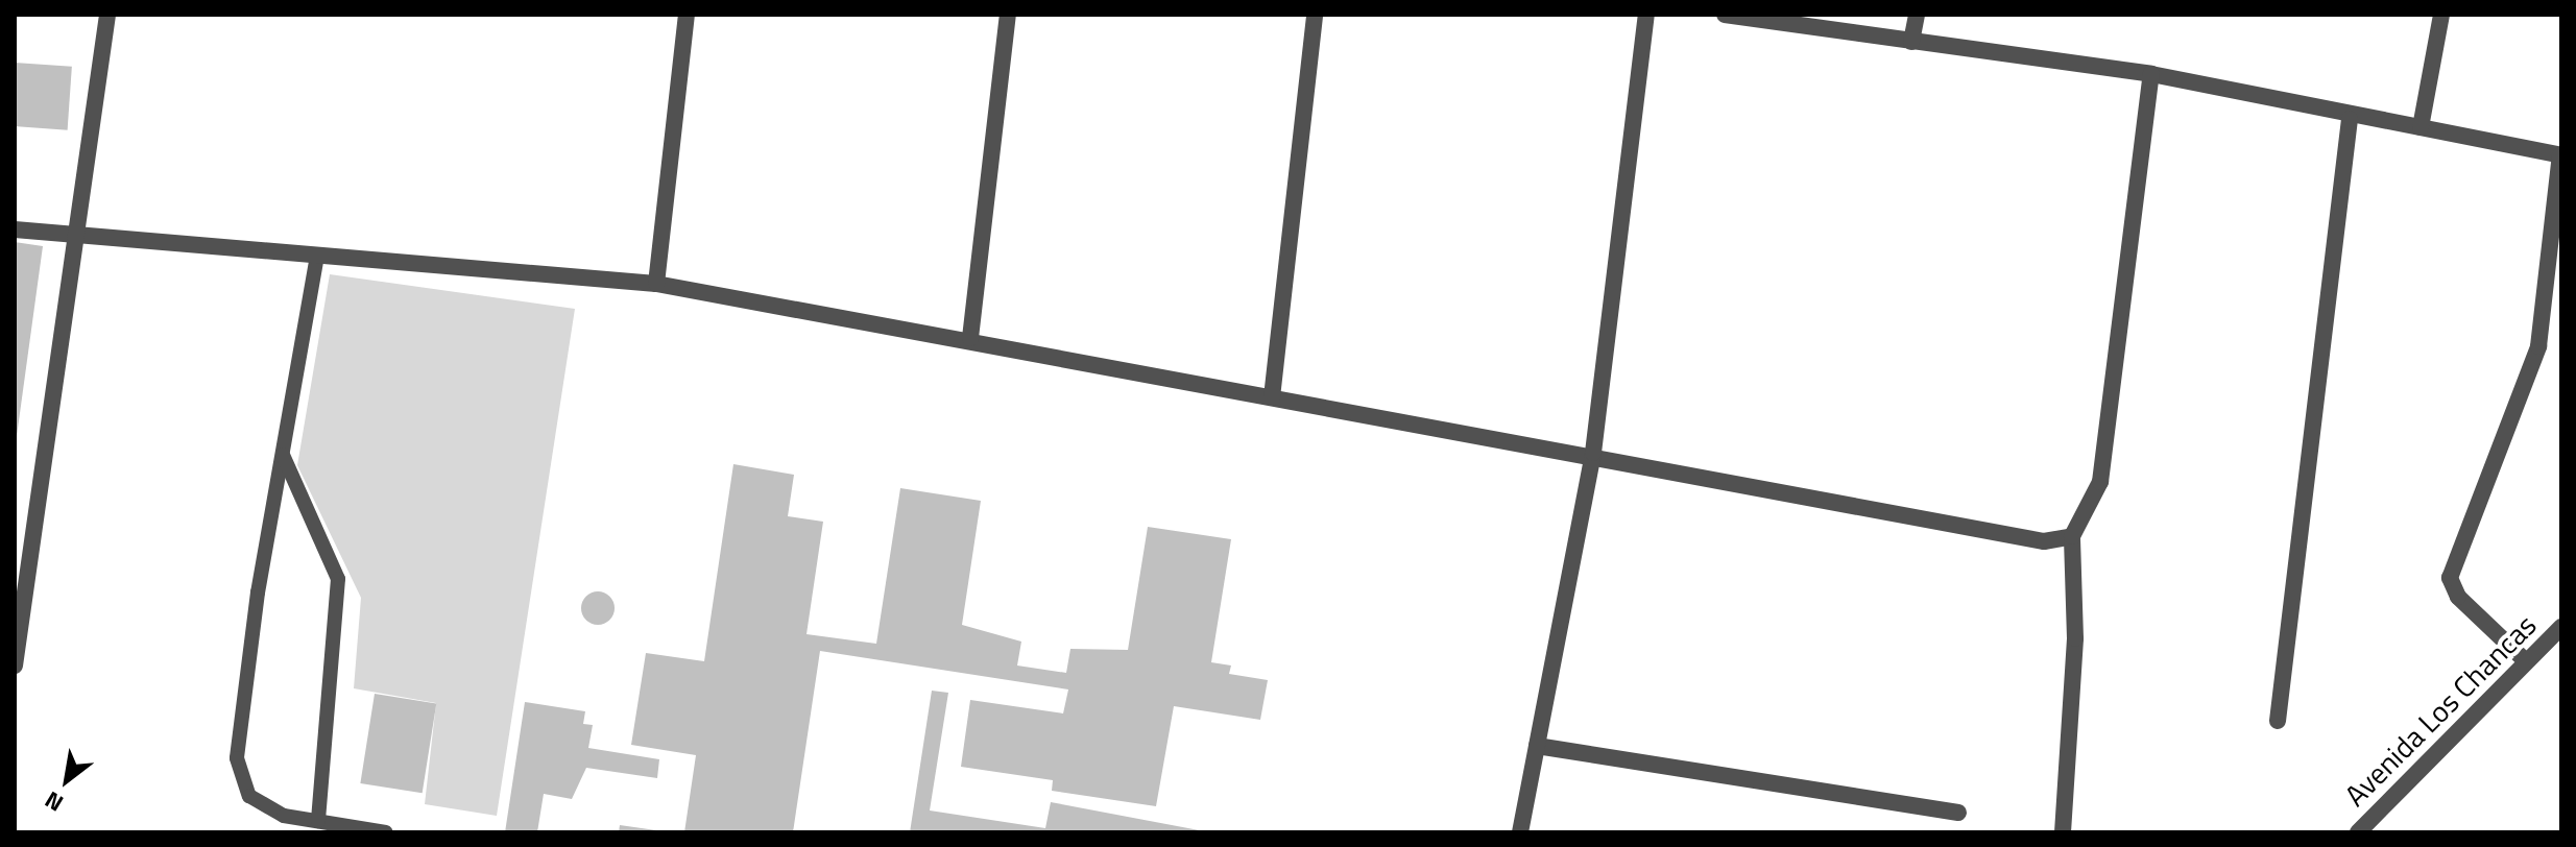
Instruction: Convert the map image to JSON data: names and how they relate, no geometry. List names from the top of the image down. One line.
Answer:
{"streets":{"street":["Avenida Los Chancas"]},"north":"bottom left"}
